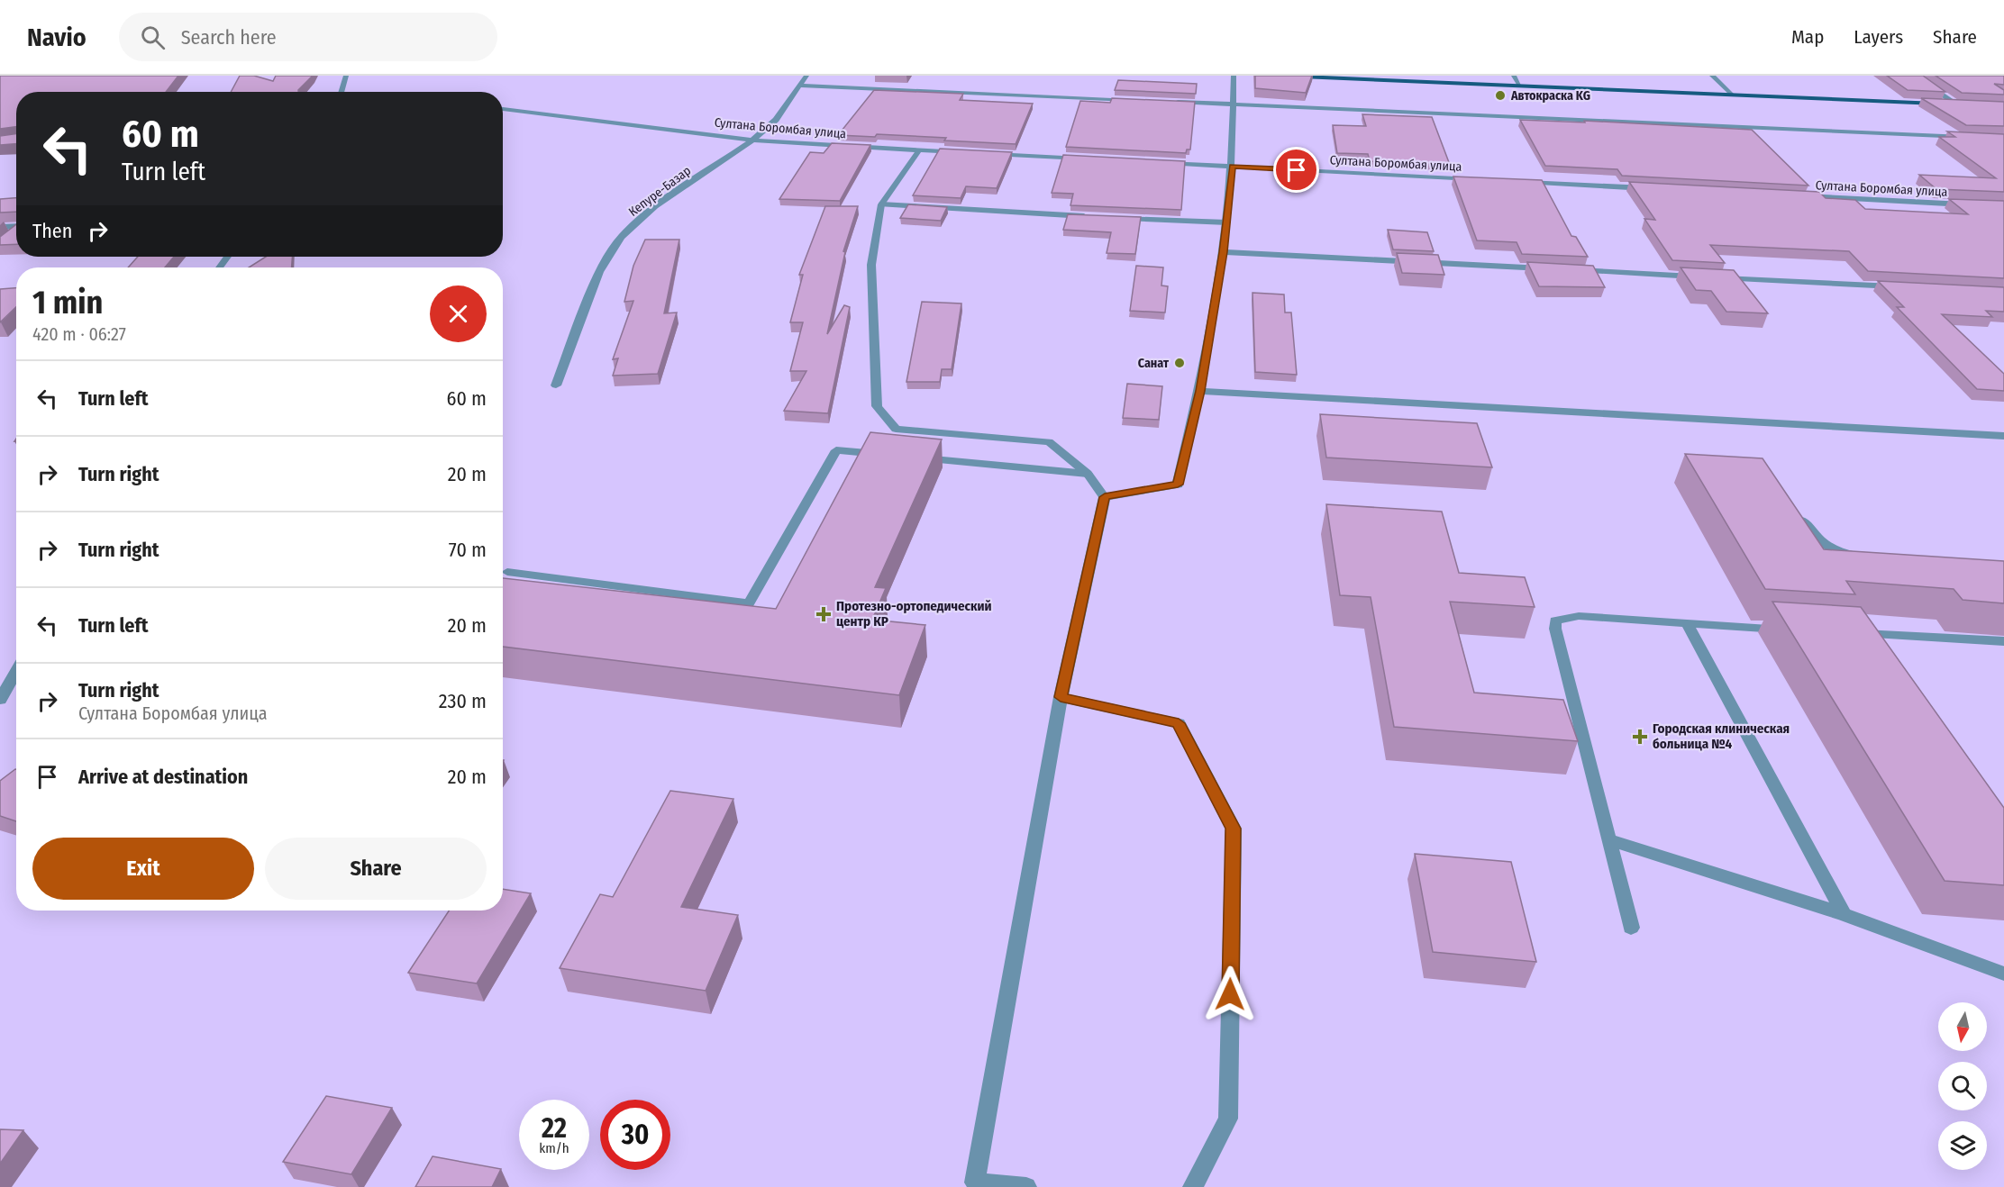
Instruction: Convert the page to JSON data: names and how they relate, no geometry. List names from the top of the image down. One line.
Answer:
{"streets":{"street":["Султана Боромбая улица","Кепуре-Базар"]},"crossings":[["Султана Боромбая улица","Кепуре-Базар"]],"places":{"other":["Автокраска KG","Санат"],"health":["Протезно-ортопедический центр КР","Городская клиническая больница №4"]},"north":"bottom","page":{"header":"Navio","search":"Search here","nav":["Map","Layers","Share"],"turn":["60 m","Turn left"],"then":"Then","heading":["1 min","420 m · 06:27"],"list":[{"name":"Turn left","value":"60 m"},{"name":"Turn right","value":"20 m"},{"name":"Turn right","value":"70 m"},{"name":"Turn left","value":"20 m"},{"name":"Turn right","note":"Султана Боромбая улица","value":"230 m"},{"name":"Arrive at destination","value":"20 m"}],"buttons":["Exit","Share"],"speed":"22 km/h","limit":"30"}}
